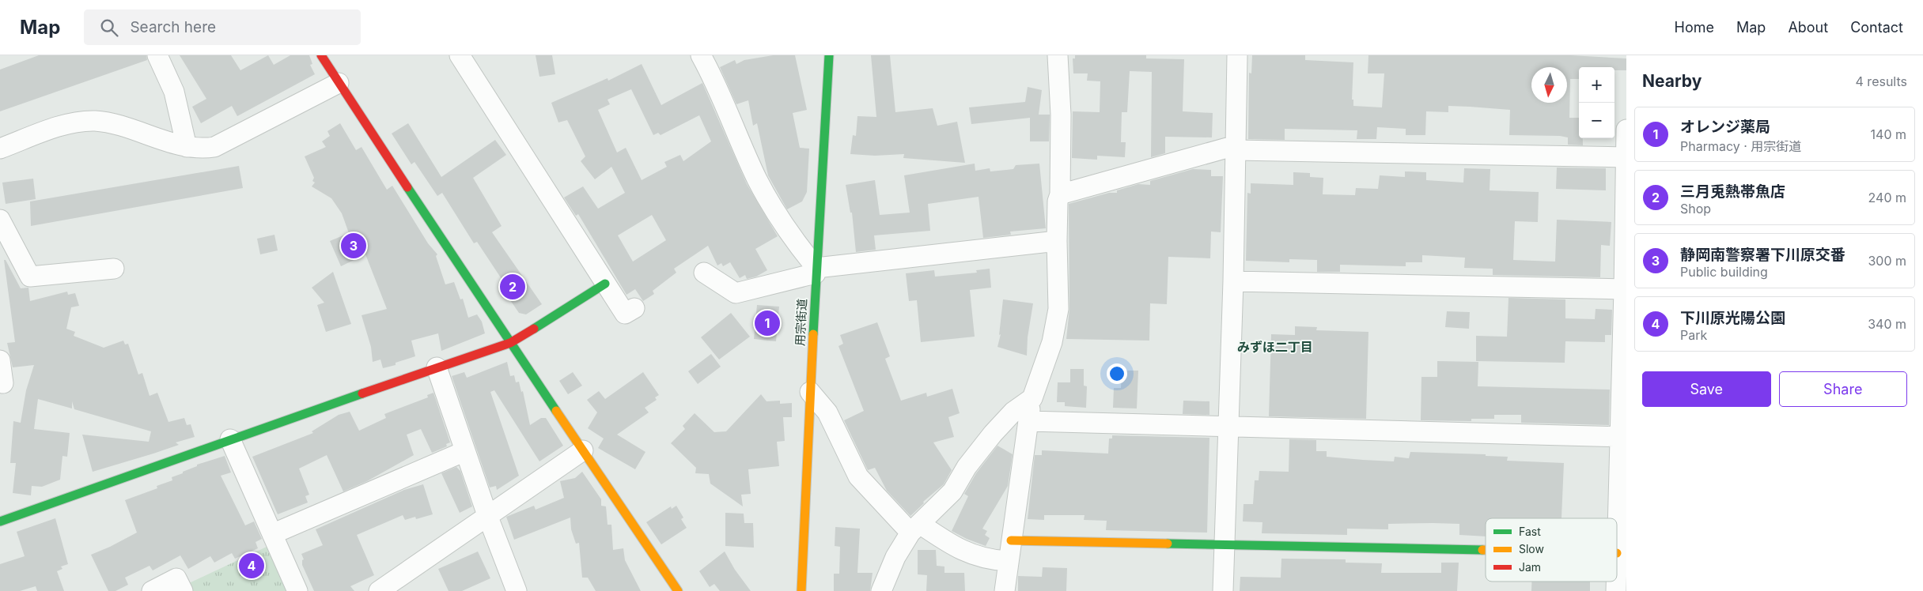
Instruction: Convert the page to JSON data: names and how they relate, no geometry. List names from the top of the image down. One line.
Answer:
{"streets":{"street":["用宗街道"]},"districts":["みずほ二丁目"],"legend":["Fast","Slow","Jam"],"north":"bottom","page":{"header":"Map","search":"Search here","nav":["Home","Map","About","Contact"],"heading":["Nearby","4 results"],"map_buttons":["+","−"],"list":[{"mark":"1","name":"オレンジ薬局","note":"Pharmacy · 用宗街道","value":"140 m"},{"mark":"2","name":"三月兎熱帯魚店","note":"Shop","value":"240 m"},{"mark":"3","name":"静岡南警察署下川原交番","note":"Public building","value":"300 m"},{"mark":"4","name":"下川原光陽公園","note":"Park","value":"340 m"}],"pins":["3","2","1","4"],"buttons":["Save","Share"]}}
